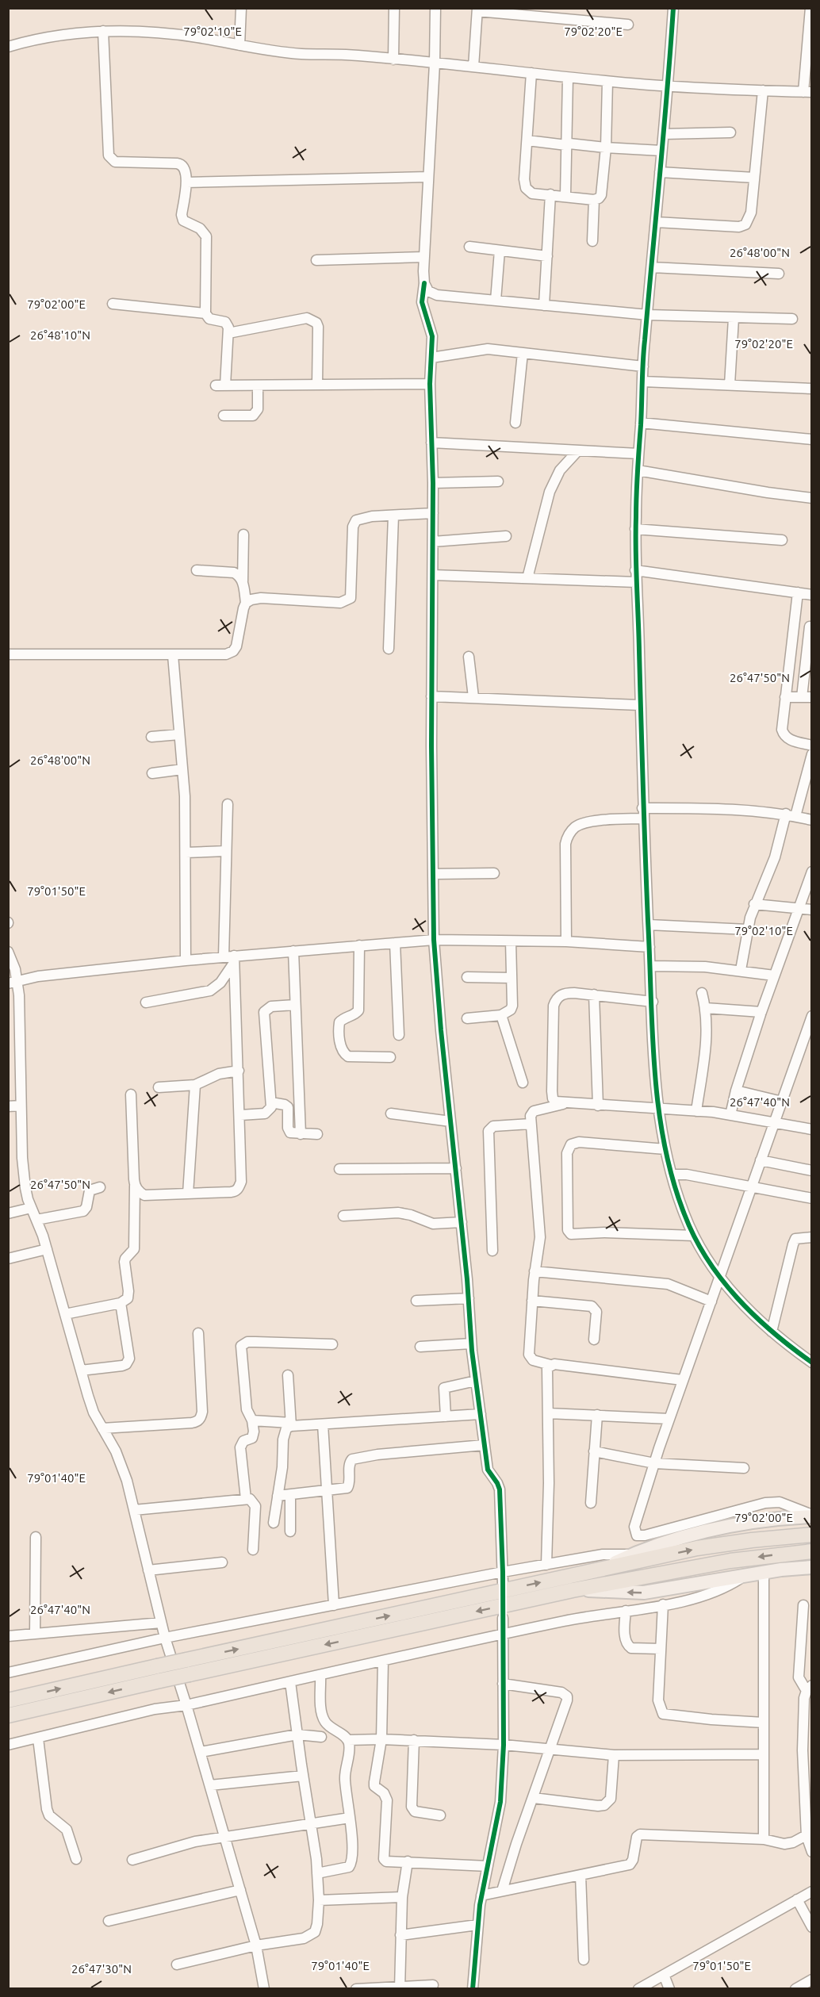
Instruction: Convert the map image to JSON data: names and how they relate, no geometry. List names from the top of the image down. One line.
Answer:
{"coordinates":["79°02'10\"E","79°02'20\"E","26°48'00\"N","79°02'00\"E","26°48'10\"N","26°47'50\"N","79°01'50\"E","26°47'40\"N","79°01'40\"E","26°47'30\"N"]}
